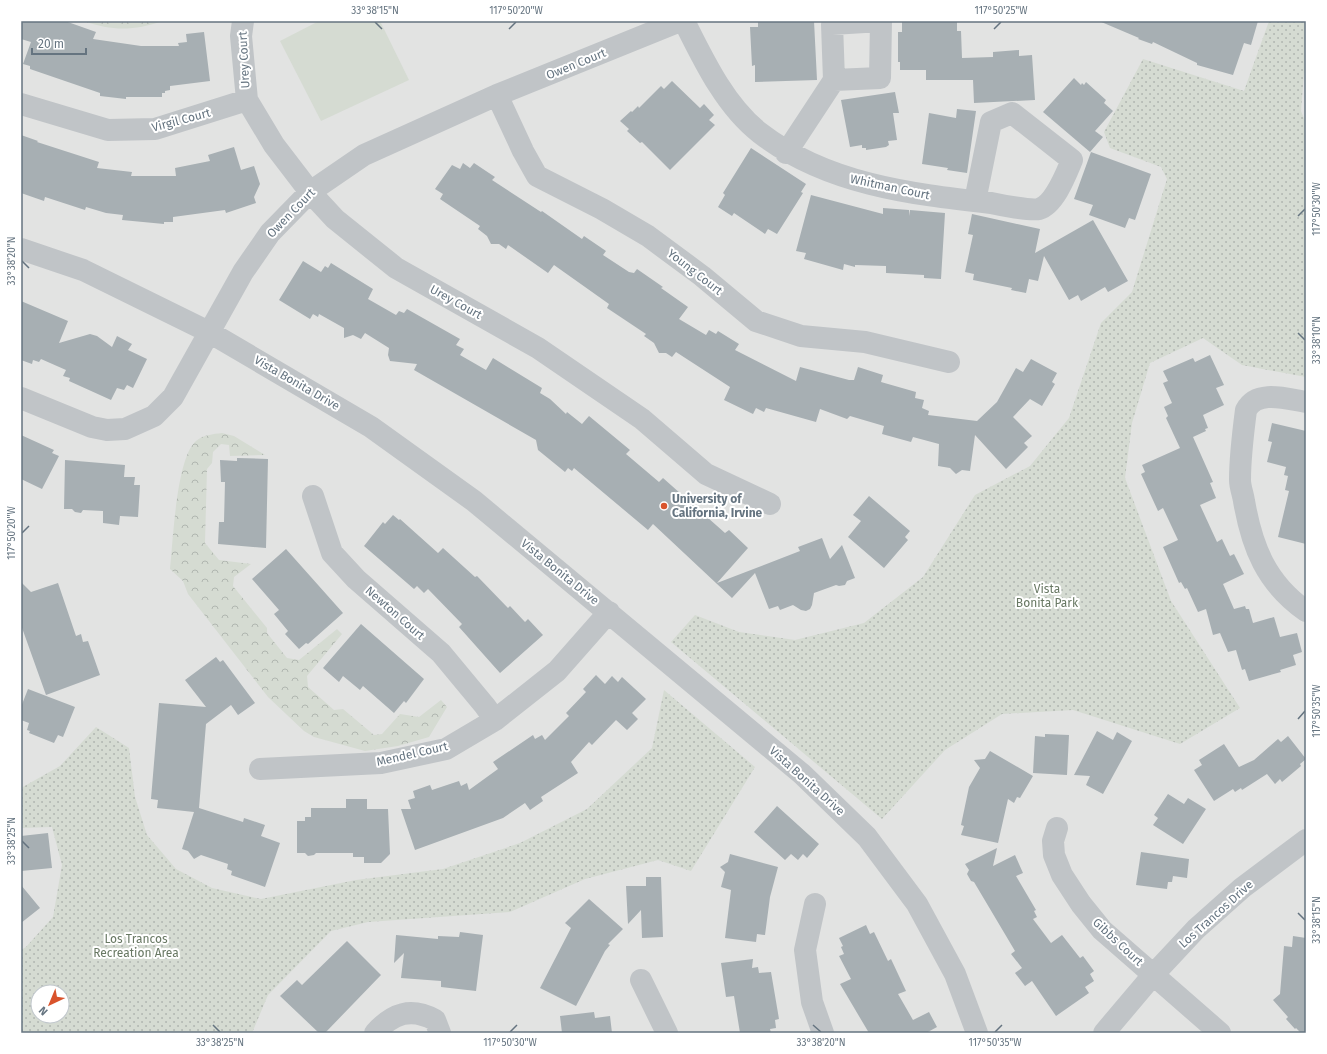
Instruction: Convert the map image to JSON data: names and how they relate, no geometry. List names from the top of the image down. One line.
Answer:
{"streets":{"street":["Urey Court","Owen Court","Virgil Court","Whitman Court","Young Court","Vista Bonita Drive","Newton Court","Mendel Court","Los Trancos Drive","Gibbs Court"]},"crossings":[["Urey Court","Owen Court"],["Urey Court","Virgil Court"],["Owen Court","Young Court"],["Owen Court","Vista Bonita Drive"],["Vista Bonita Drive","Mendel Court"],["Newton Court","Mendel Court"],["Los Trancos Drive","Gibbs Court"]],"parks":["Vista Bonita Park","Los Trancos Recreation Area"],"places":["University of California, Irvine"],"scale_bar":"20 m","north":"bottom left","coordinates":["33°38'15\"N","117°50'20\"W","117°50'25\"W","117°50'30\"W","33°38'20\"N","33°38'10\"N","117°50'35\"W","33°38'25\"N"]}
